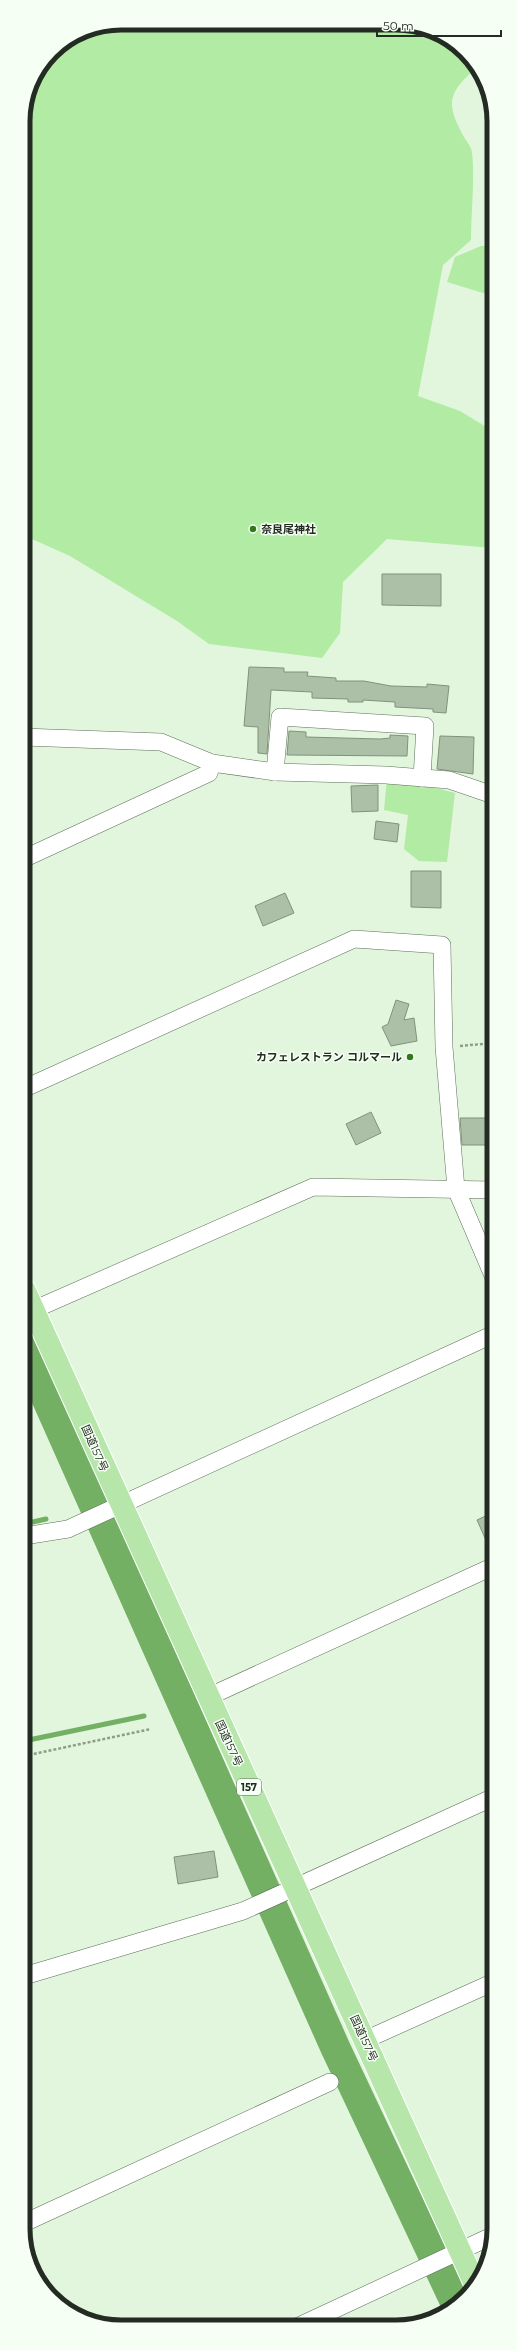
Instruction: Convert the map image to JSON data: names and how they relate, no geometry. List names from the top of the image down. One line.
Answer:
{"streets":{"highway":["国道157号","157"]},"places":["奈良尾神社","カフェレストラン コルマール"],"scale_bar":"50 m"}
